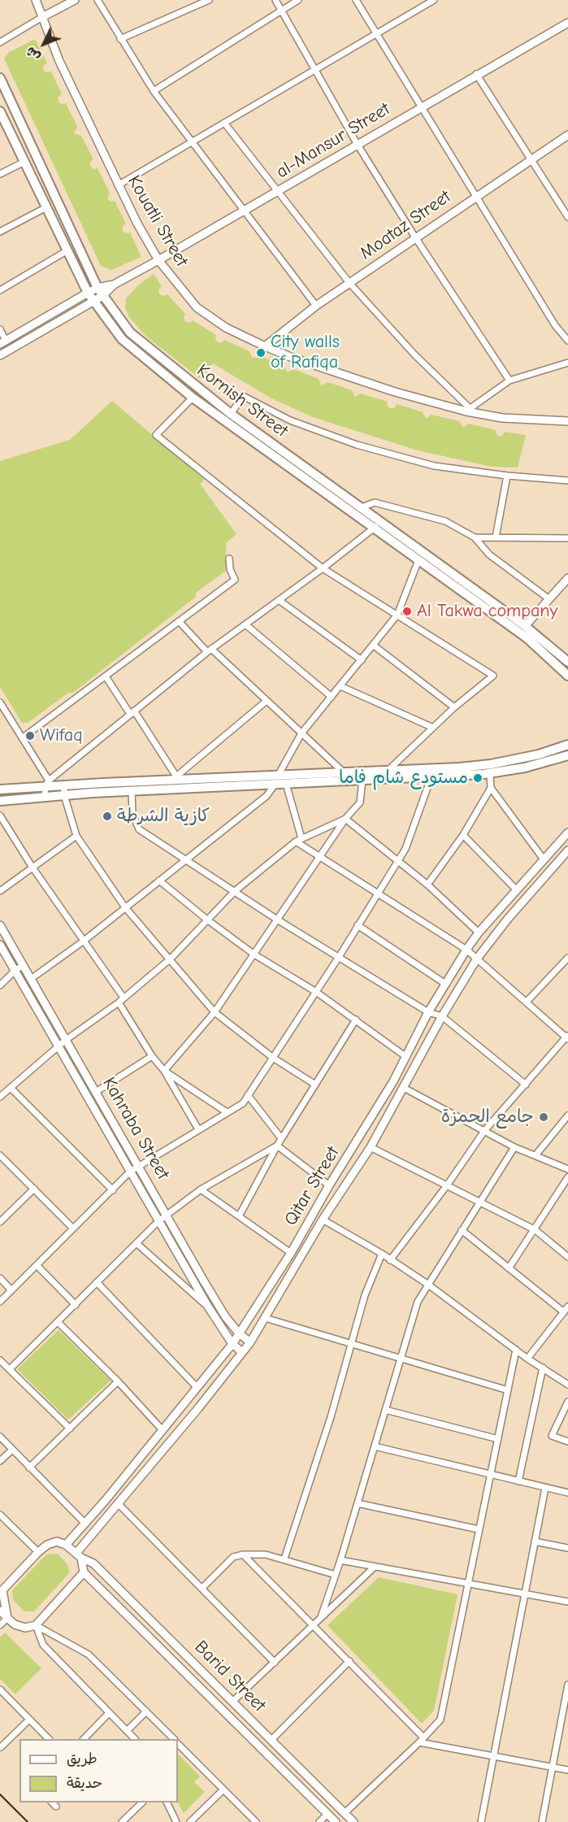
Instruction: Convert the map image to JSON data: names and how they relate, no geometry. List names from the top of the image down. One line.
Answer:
{"streets":{"main road":["al-Mansur Street","Kouatli Street","Moataz Street","Kornish Street","Kahraba Street","Qitar Street","Barid Street"]},"crossings":[["al-Mansur Street","Kouatli Street"],["al-Mansur Street","Kornish Street"],["Kouatli Street","Moataz Street"],["Kahraba Street","Qitar Street"],["Qitar Street","Barid Street"]],"places":["City walls of Rafiqa","Al Takwa company","Wifaq","مستودع شام فاما","كازية الشرطة","جامع الحمزة"],"legend":["طريق","حديقة"],"north":"bottom left"}
